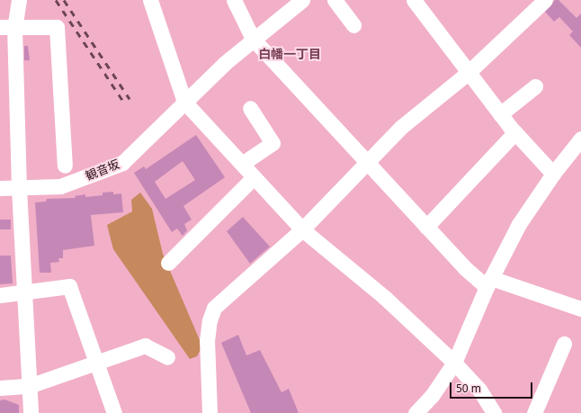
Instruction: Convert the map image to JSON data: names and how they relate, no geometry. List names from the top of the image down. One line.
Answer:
{"streets":{"street":["観音坂"]},"districts":["白幡一丁目"],"scale_bar":"50 m"}
